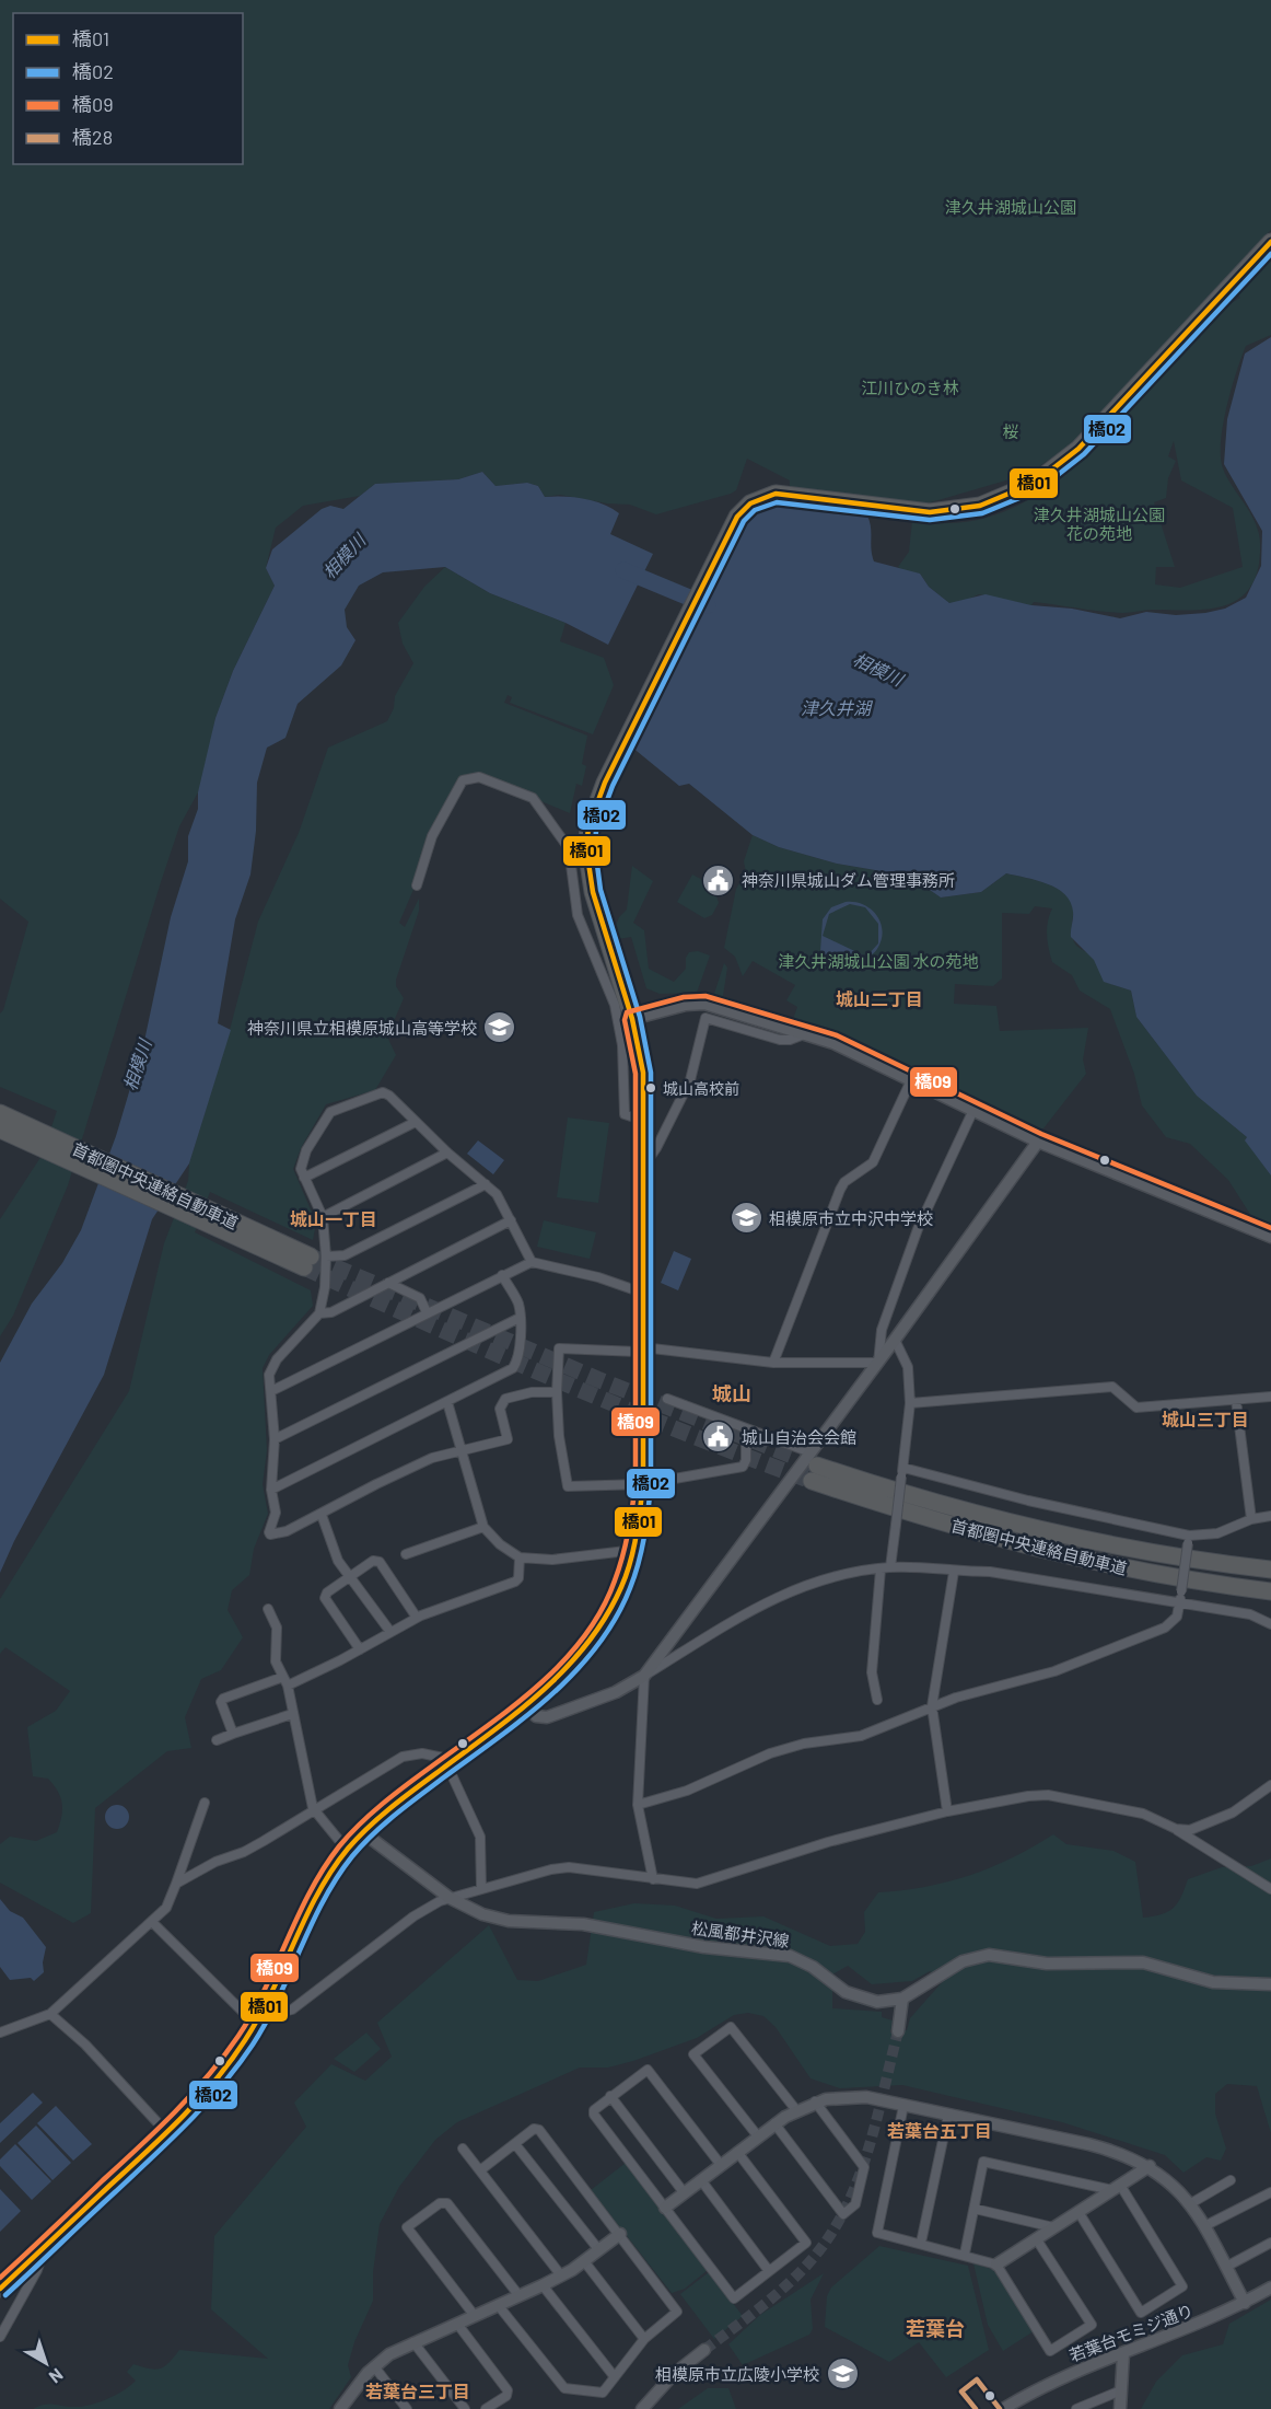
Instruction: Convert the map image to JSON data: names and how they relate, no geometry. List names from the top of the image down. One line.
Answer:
{"streets":{"highway":["首都圏中央連絡自動車道"],"street":["松風都井沢線","若葉台モミジ通り"]},"districts":["城山二丁目","城山一丁目","城山","城山三丁目","若葉台五丁目","若葉台","若葉台三丁目"],"water":["相模川","津久井湖"],"parks":["津久井湖城山公園","江川ひのき林","桜","津久井湖城山公園 花の苑地","津久井湖城山公園 水の苑地"],"places":{"public building":["神奈川県城山ダム管理事務所","城山自治会会館"],"school or university":["神奈川県立相模原城山高等学校","相模原市立中沢中学校","相模原市立広陵小学校"],"other":["城山高校前"]},"lines":["transit line 橋01","transit line 橋02","transit line 橋09","transit line 橋28"],"legend":["橋01","橋02","橋09","橋28"],"north":"bottom right"}
